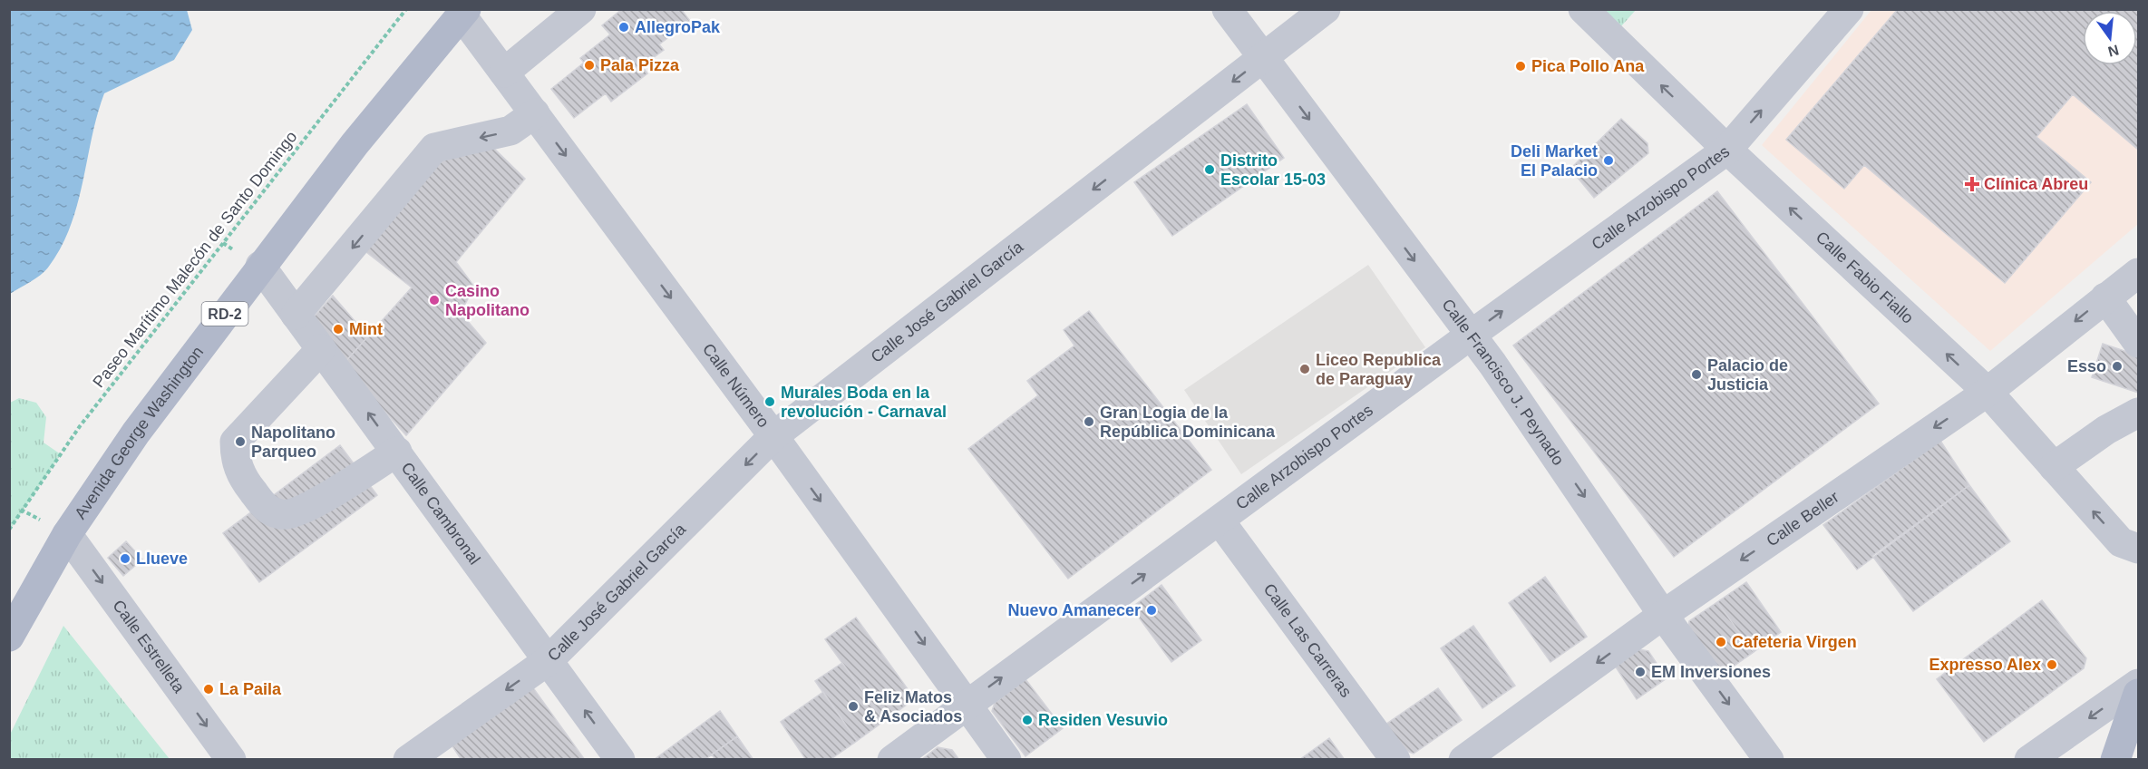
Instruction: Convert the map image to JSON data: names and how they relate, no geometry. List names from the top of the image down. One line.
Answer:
{"streets":{"main road":["RD-2","Avenida George Washington"],"street":["Calle Arzobispo Portes","Calle Fabio Fiallo","Calle José Gabriel García","Calle Francisco J. Peynado","Calle Número","Calle Cambronal","Calle Beller","Calle Las Carreras","Calle Estrelleta"],"path":["Paseo Marítimo Malecón de Santo Domingo"]},"crossings":[["Calle Arzobispo Portes","Calle Fabio Fiallo"],["Calle Arzobispo Portes","Calle Francisco J. Peynado"],["Calle Arzobispo Portes","Calle Número"],["Calle Arzobispo Portes","Calle Las Carreras"],["Calle Fabio Fiallo","Calle Beller"],["Calle José Gabriel García","Calle Francisco J. Peynado"],["Calle José Gabriel García","Calle Número"],["Calle José Gabriel García","Calle Cambronal"],["Calle Francisco J. Peynado","Calle Beller"],["Calle Número","Avenida George Washington"],["Avenida George Washington","Calle Cambronal"],["Avenida George Washington","Calle Estrelleta"]],"one_way":["Calle Arzobispo Portes","Calle Fabio Fiallo","Calle José Gabriel García","Calle Francisco J. Peynado","Calle Número","Calle Cambronal","Calle Beller","Calle Estrelleta"],"places":{"other":["AllegroPak","Pala Pizza","Pica Pollo Ana","Deli Market El Palacio","Distrito Escolar 15-03","Casino Napolitano","Mint","Esso","Liceo Republica de Paraguay","Palacio de Justicia","Murales Boda en la revolución - Carnaval","Gran Logia de la República Dominicana","Napolitano Parqueo","Llueve","Nuevo Amanecer","Cafeteria Virgen","Expresso Alex","EM Inversiones","La Paila","Feliz Matos & Asociados","Residen Vesuvio"],"health":["Clínica Abreu"]},"north":"bottom"}
